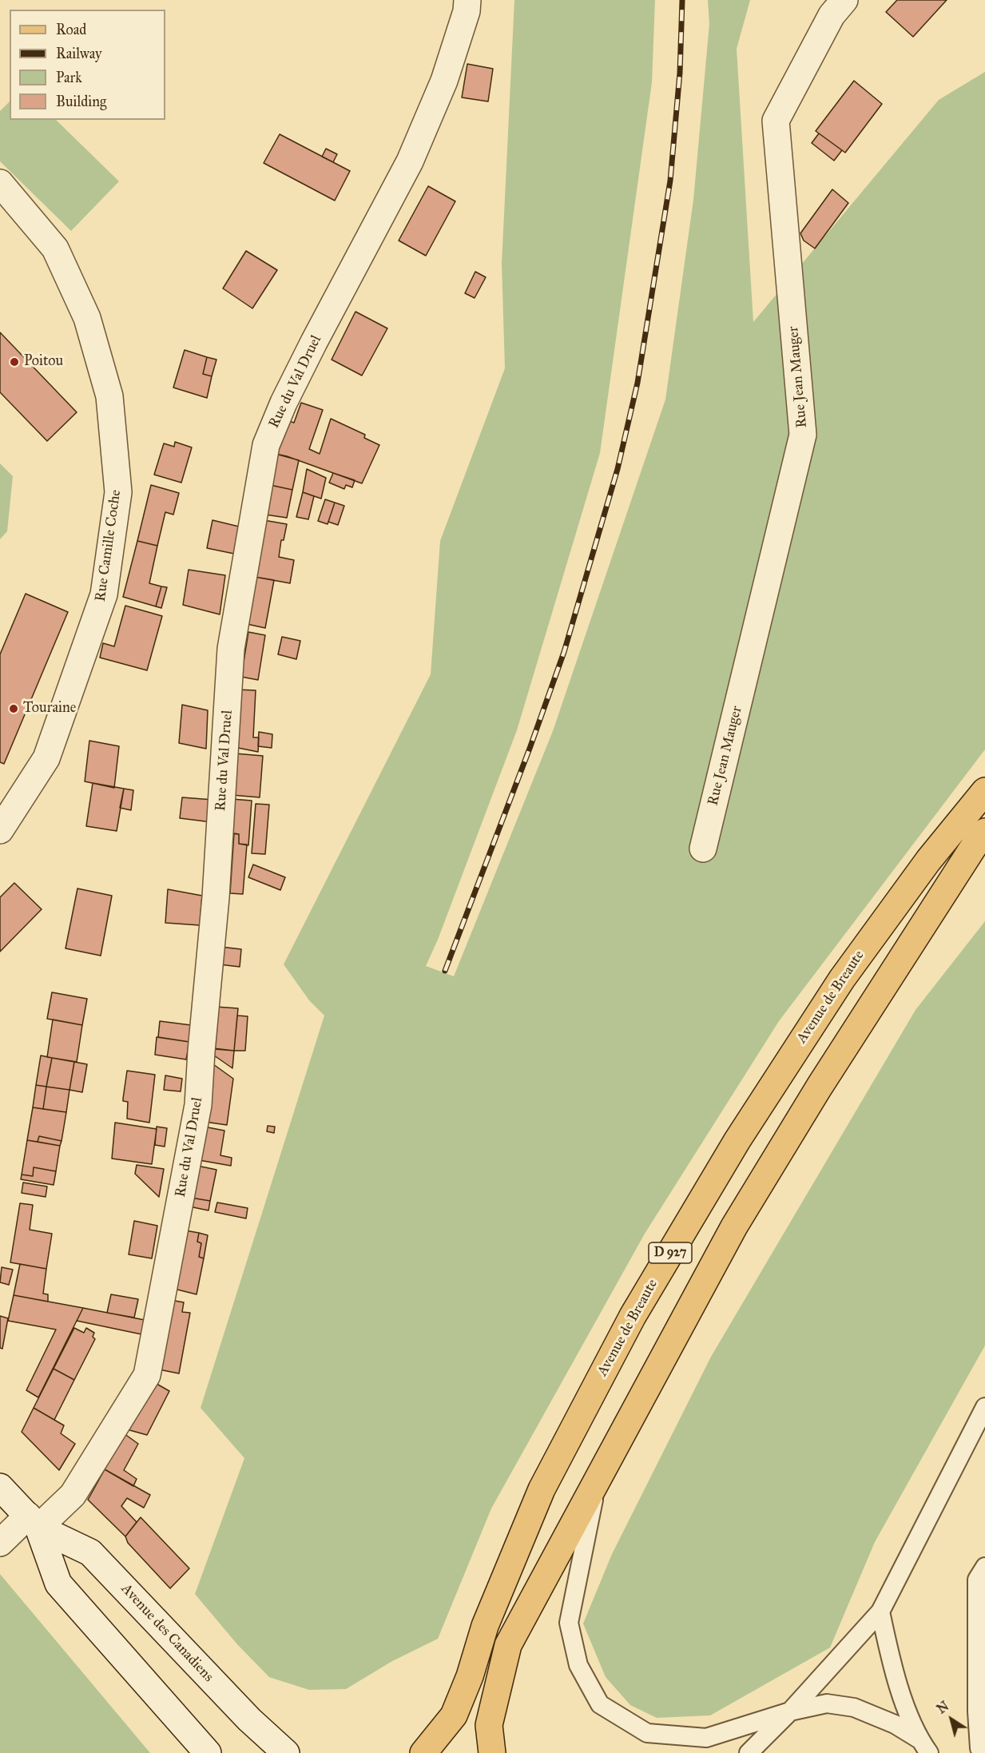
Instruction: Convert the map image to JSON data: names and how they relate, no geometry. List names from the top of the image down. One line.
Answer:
{"streets":{"main road":["Avenue de Breaute","D 927"],"street":["Rue Jean Mauger","Rue du Val Druel","Rue Camille Coche","Avenue des Canadiens"]},"crossings":[["Rue du Val Druel","Avenue des Canadiens"]],"places":["Poitou","Touraine"],"legend":["Road","Railway","Park","Building"],"north":"top left"}
